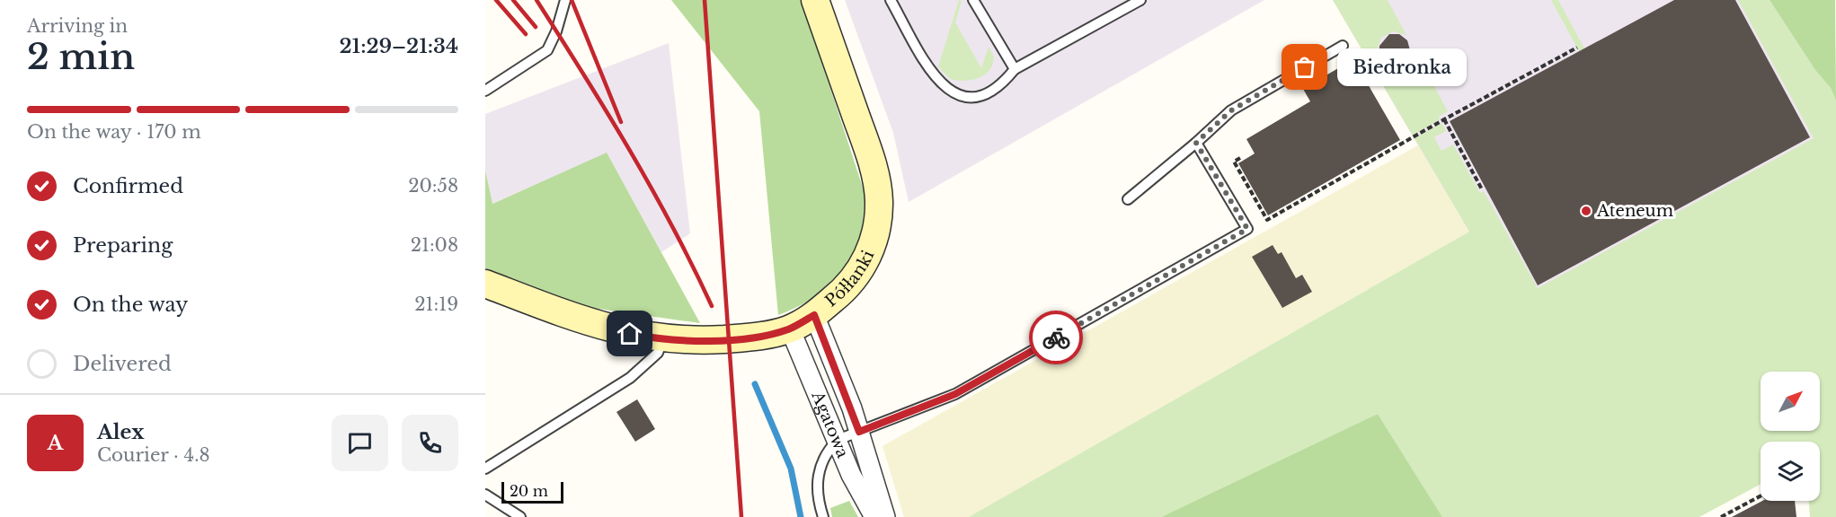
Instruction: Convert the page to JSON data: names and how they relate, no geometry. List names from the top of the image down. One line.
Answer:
{"streets":{"street":["Półłanki","Agatowa"]},"crossings":[["Półłanki","Agatowa"]],"places":["Biedronka","Ateneum"],"scale_bar":"20 m","north":"top right","page":{"heading":["2 min","Arriving in","21:29–21:34"],"panel":["Alex","Courier · 4.8"],"bubble":"Biedronka","bar":"On the way · 170 m","list":[["Confirmed","20:58"],["Preparing","21:08"],["On the way","21:19"],"Delivered"],"round":"A","scale":"20 m"}}
